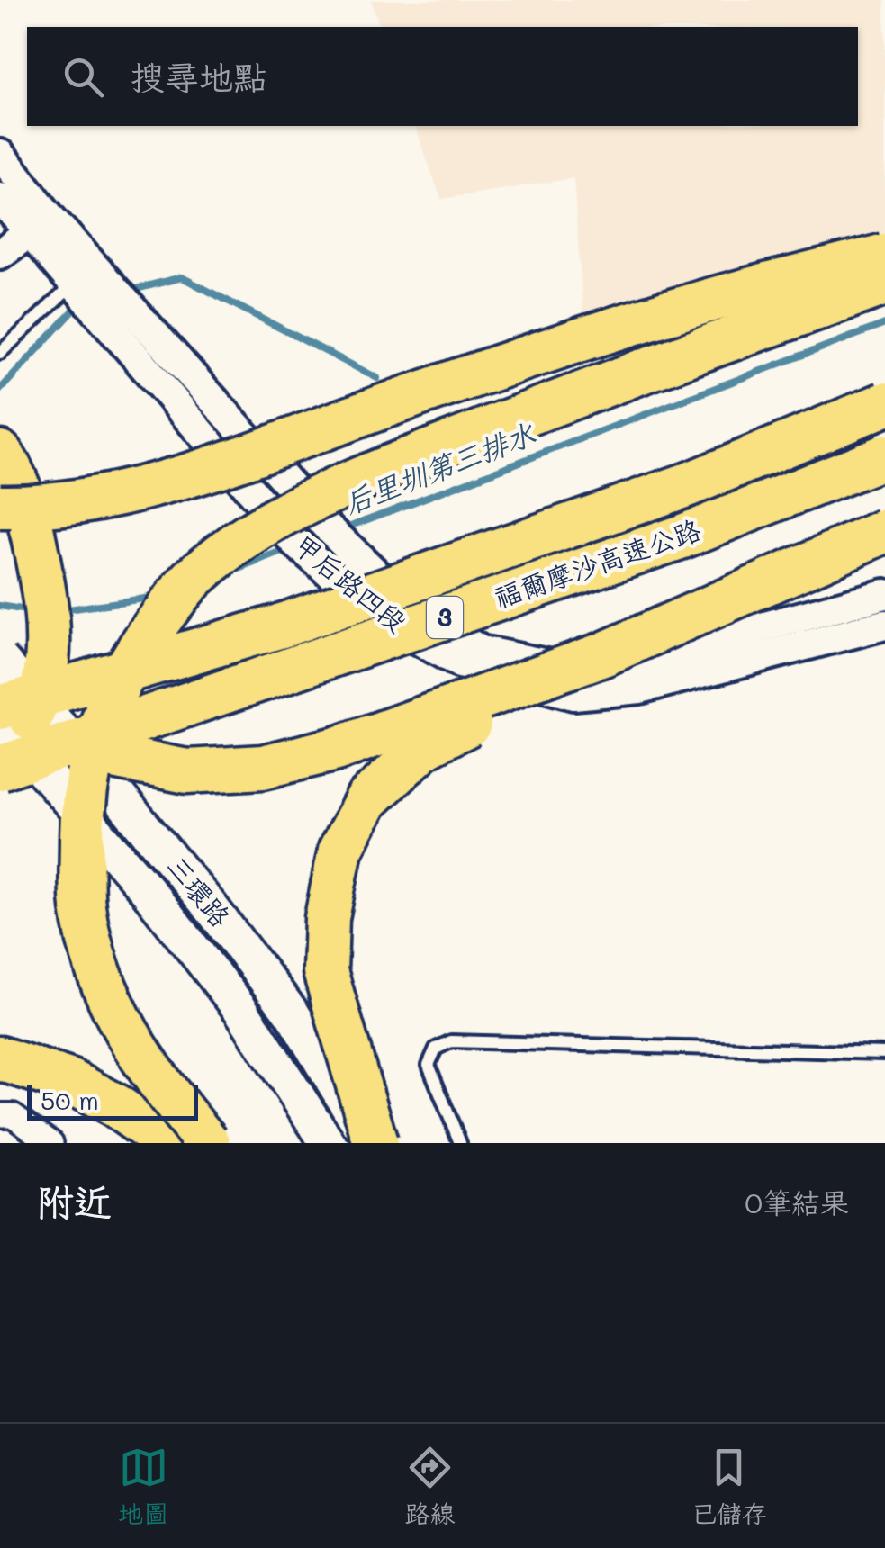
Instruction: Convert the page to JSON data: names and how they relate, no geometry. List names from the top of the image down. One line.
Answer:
{"streets":{"highway":["福爾摩沙高速公路","3"],"main road":["三環路"],"street":["甲后路四段"]},"crossings":[["福爾摩沙高速公路","三環路"]],"water":["后里圳第三排水"],"scale_bar":"50 m","page":{"search":"搜尋地點","scale":"50 m","heading":["附近","0筆結果"],"nav":["地圖","路線","已儲存"]}}
